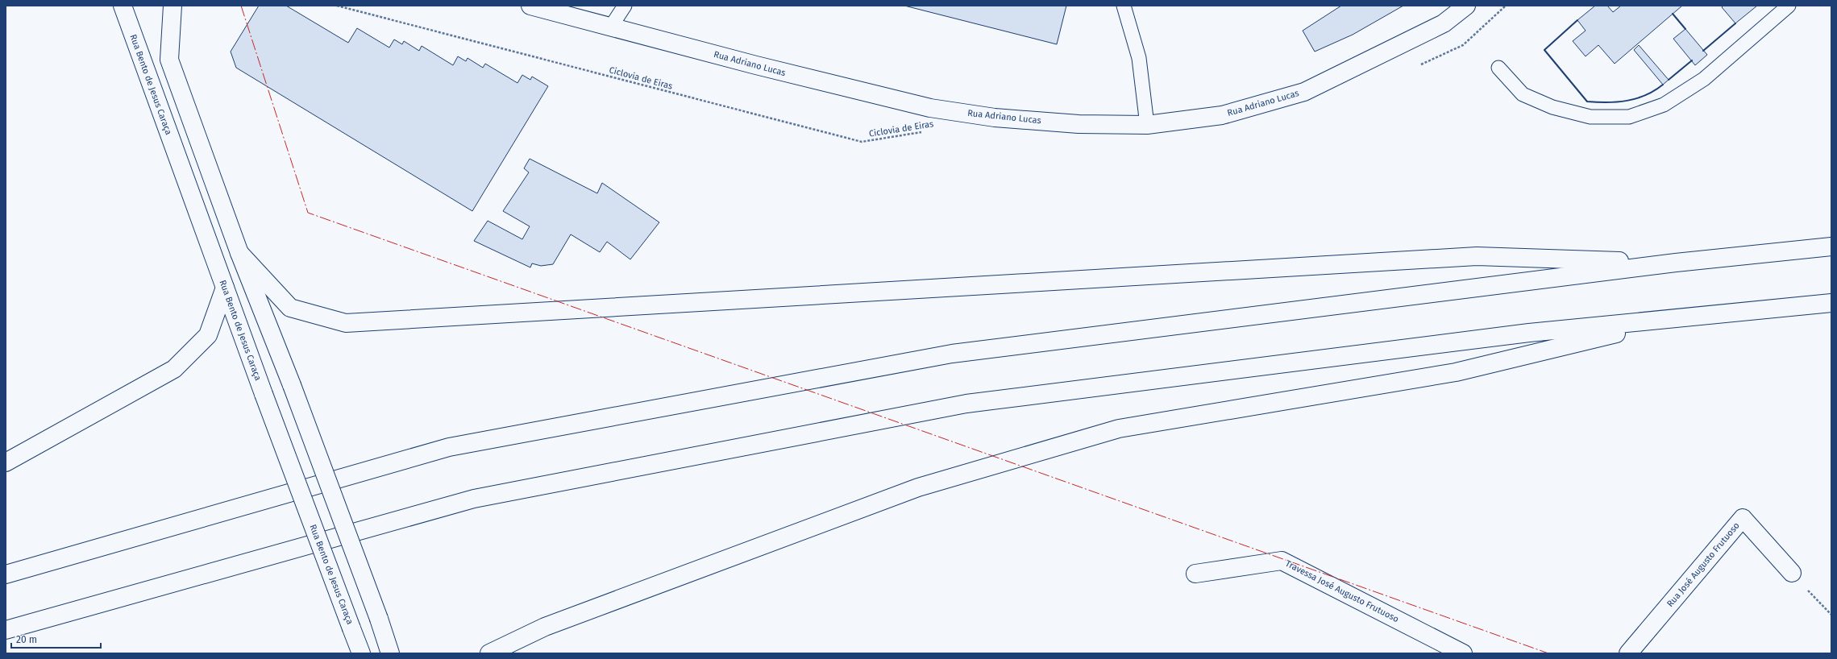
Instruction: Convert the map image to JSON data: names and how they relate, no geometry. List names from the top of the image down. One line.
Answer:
{"streets":{"main road":["Rua Adriano Lucas","Rua Bento de Jesus Caraça","Rua José Augusto Frutuoso","Travessa José Augusto Frutuoso"],"path":["Ciclovia de Eiras"]},"scale_bar":"20 m"}
